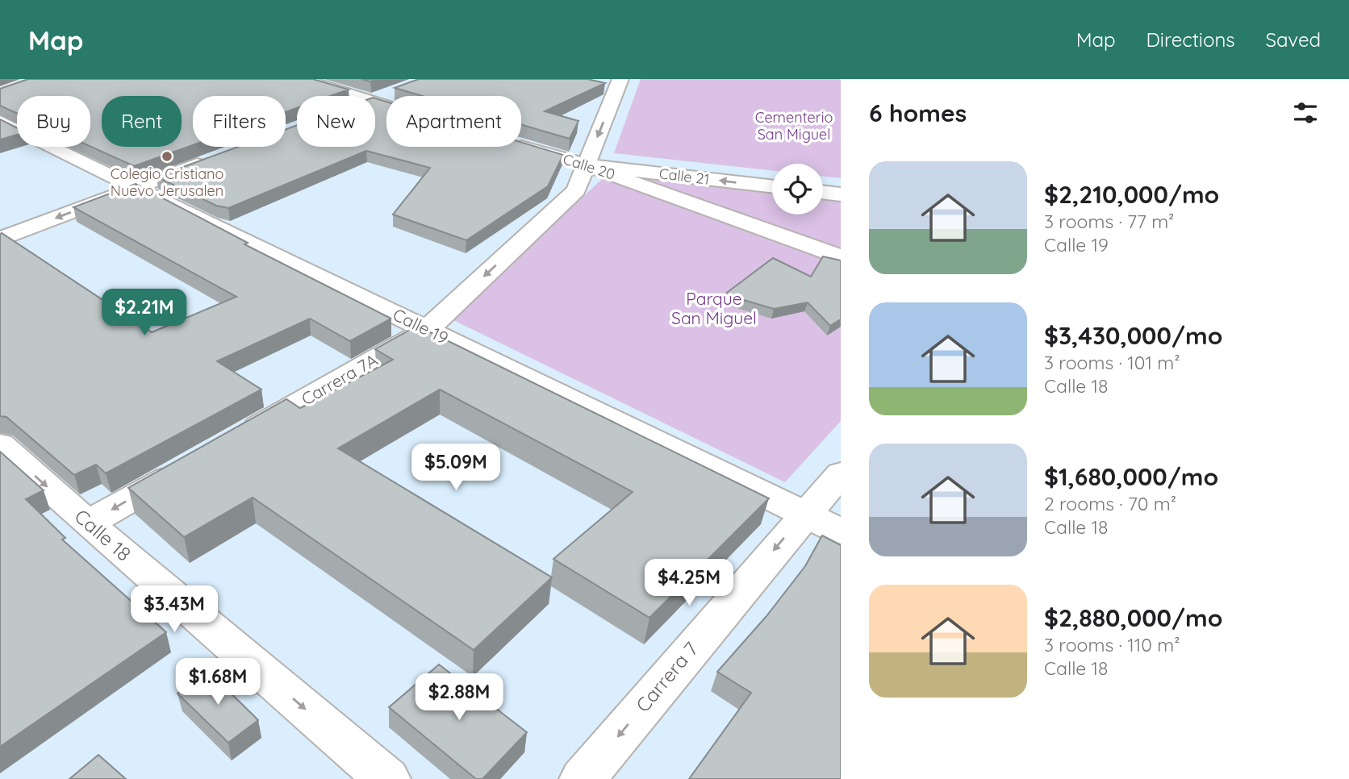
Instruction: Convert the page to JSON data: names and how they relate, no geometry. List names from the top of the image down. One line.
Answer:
{"streets":{"street":["Calle 20","Calle 21","Calle 19","Carrera 7A","Calle 18","Carrera 7"]},"crossings":[["Calle 20","Calle 21"],["Calle 20","Carrera 7A"],["Calle 21","Carrera 7A"],["Calle 19","Carrera 7A"],["Calle 19","Carrera 7"]],"one_way":["Calle 21","Carrera 7A","Calle 18","Carrera 7"],"parks":["Cementerio San Miguel","Parque San Miguel"],"places":["Colegio Cristiano Nuevo Jerusalen"],"page":{"header":"Map","nav":["Map","Directions","Saved"],"heading":"6 homes","chip":["Buy","Rent","Filters","New","Apartment"],"list":[{"name":"$2,210,000/mo","note":"3 rooms · 77 m² · Calle 19"},{"name":"$3,430,000/mo","note":"3 rooms · 101 m² · Calle 18"},{"name":"$1,680,000/mo","note":"2 rooms · 70 m² · Calle 18"},{"name":"$2,880,000/mo","note":"3 rooms · 110 m² · Calle 18"}],"price":["$2.21M","$5.09M","$4.25M","$3.43M","$1.68M","$2.88M"]}}
